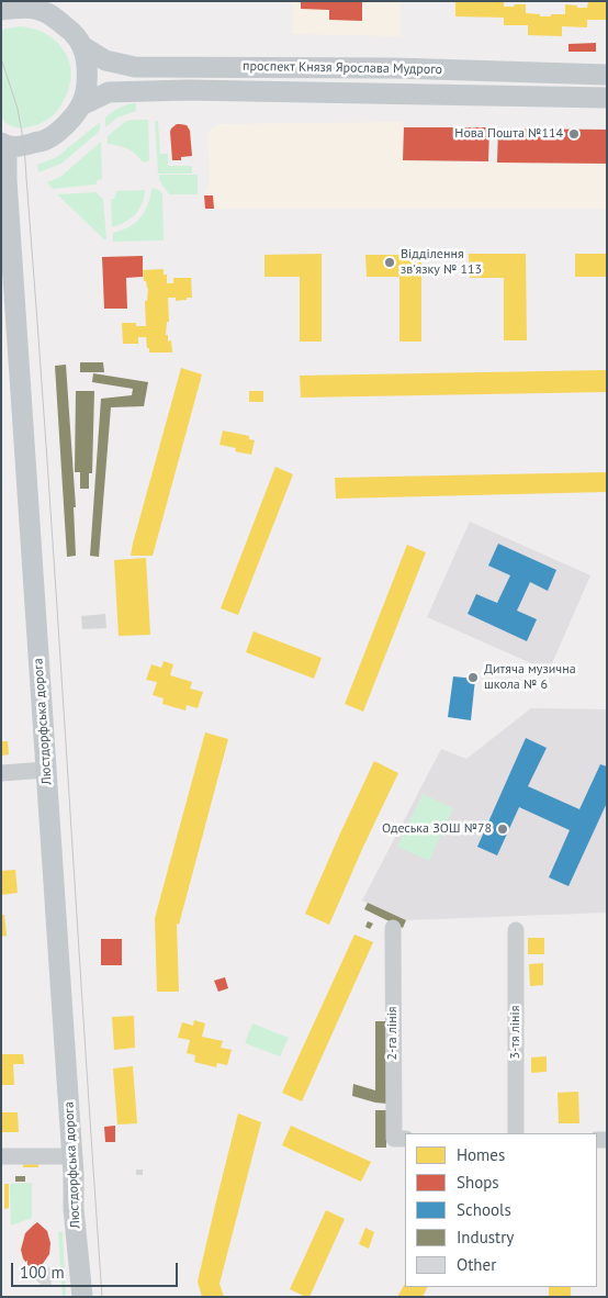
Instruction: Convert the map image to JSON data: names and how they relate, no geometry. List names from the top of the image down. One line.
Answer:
{"streets":{"main road":["проспект Князя Ярослава Мудрого","Люстдорфська дорога"],"street":["3-тя лінія","2-га лінія"]},"places":["Нова Пошта №114","Відділення зв'язку № 113","Дитяча музична школа № 6","Одеська ЗОШ №78"],"legend":["Homes","Shops","Schools","Industry","Other"],"scale_bar":"100 m"}
